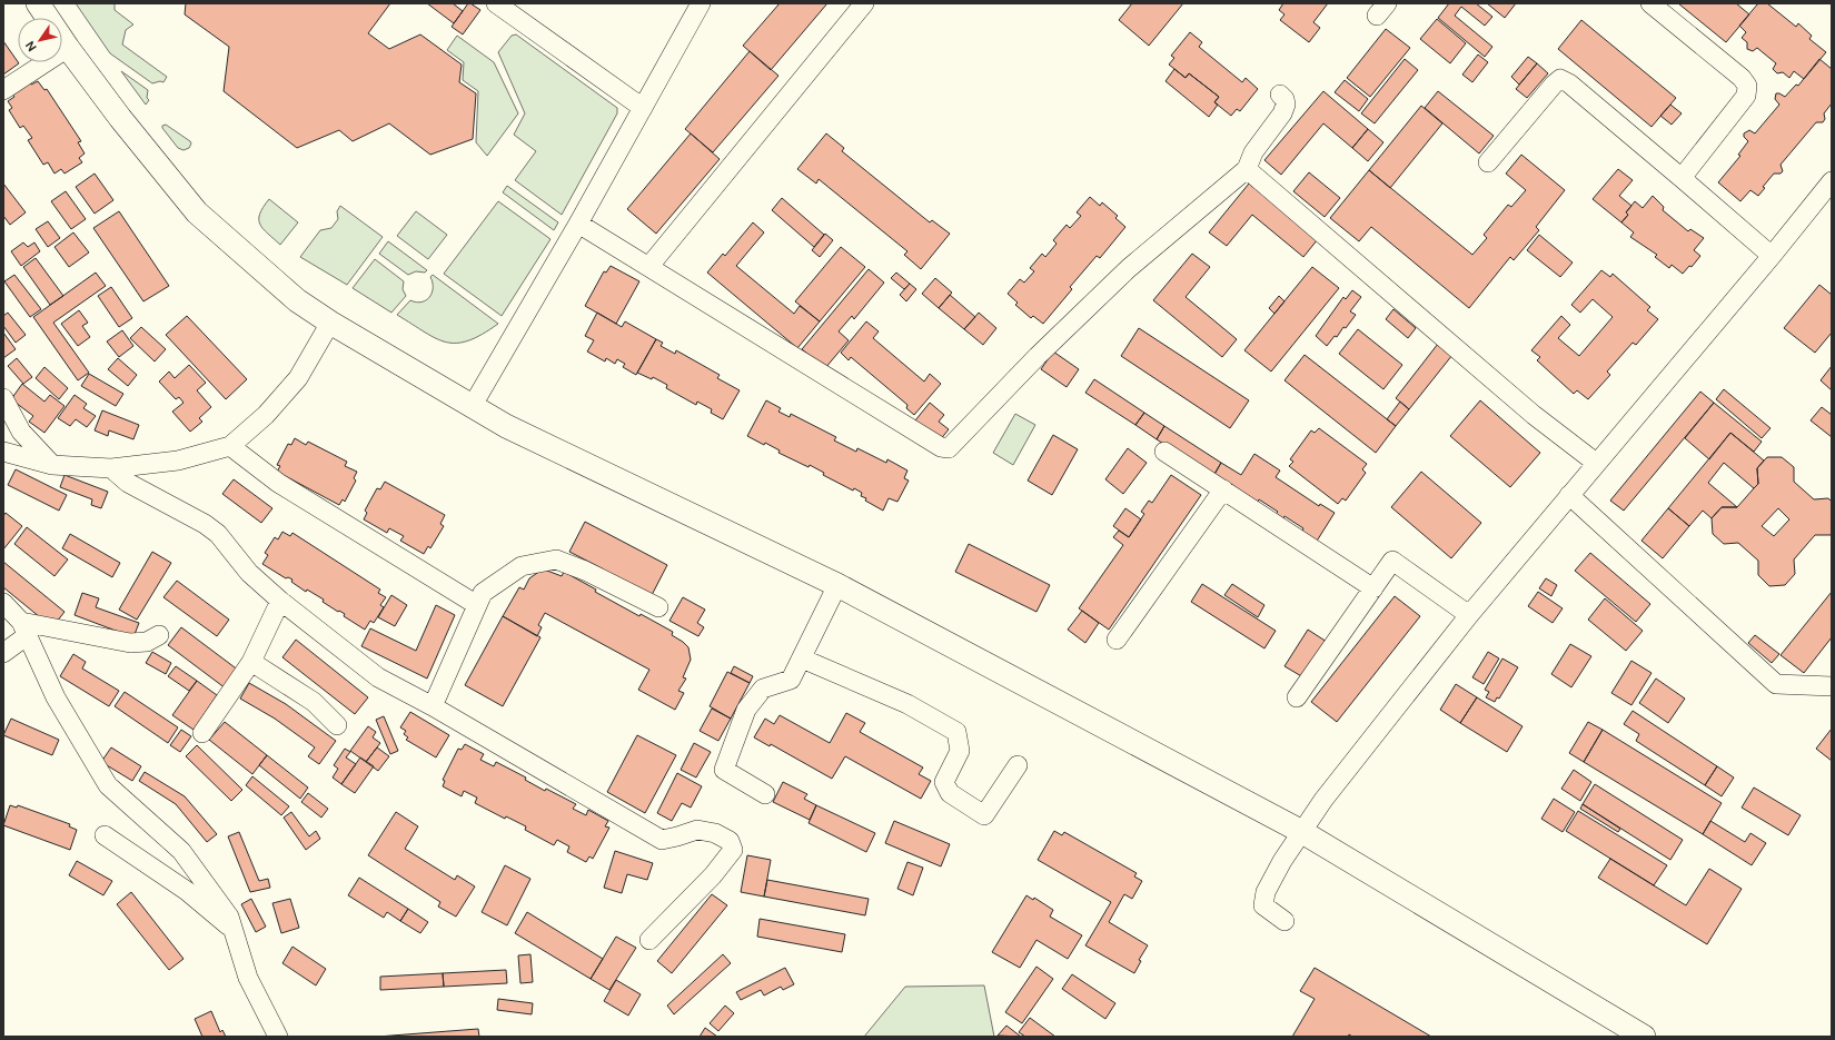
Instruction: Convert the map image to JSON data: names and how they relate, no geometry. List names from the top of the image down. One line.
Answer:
{"north":"bottom left"}
